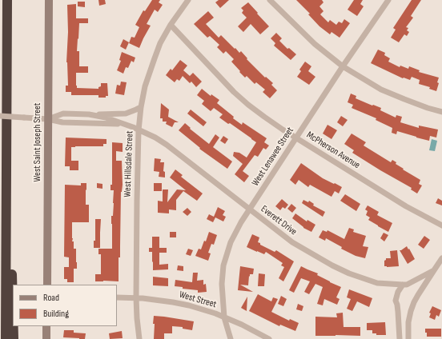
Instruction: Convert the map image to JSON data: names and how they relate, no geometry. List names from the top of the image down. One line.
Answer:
{"streets":{"main road":["West Saint Joseph Street"],"street":["McPherson Avenue","West Lenawee Street","West Hillsdale Street","Everett Drive","West Street"]},"crossings":[["West Saint Joseph Street","Everett Drive"],["McPherson Avenue","West Lenawee Street"],["McPherson Avenue","West Hillsdale Street"],["West Lenawee Street","Everett Drive"],["West Lenawee Street","West Street"],["West Hillsdale Street","Everett Drive"],["West Hillsdale Street","West Street"]],"legend":["Road","Building"]}
